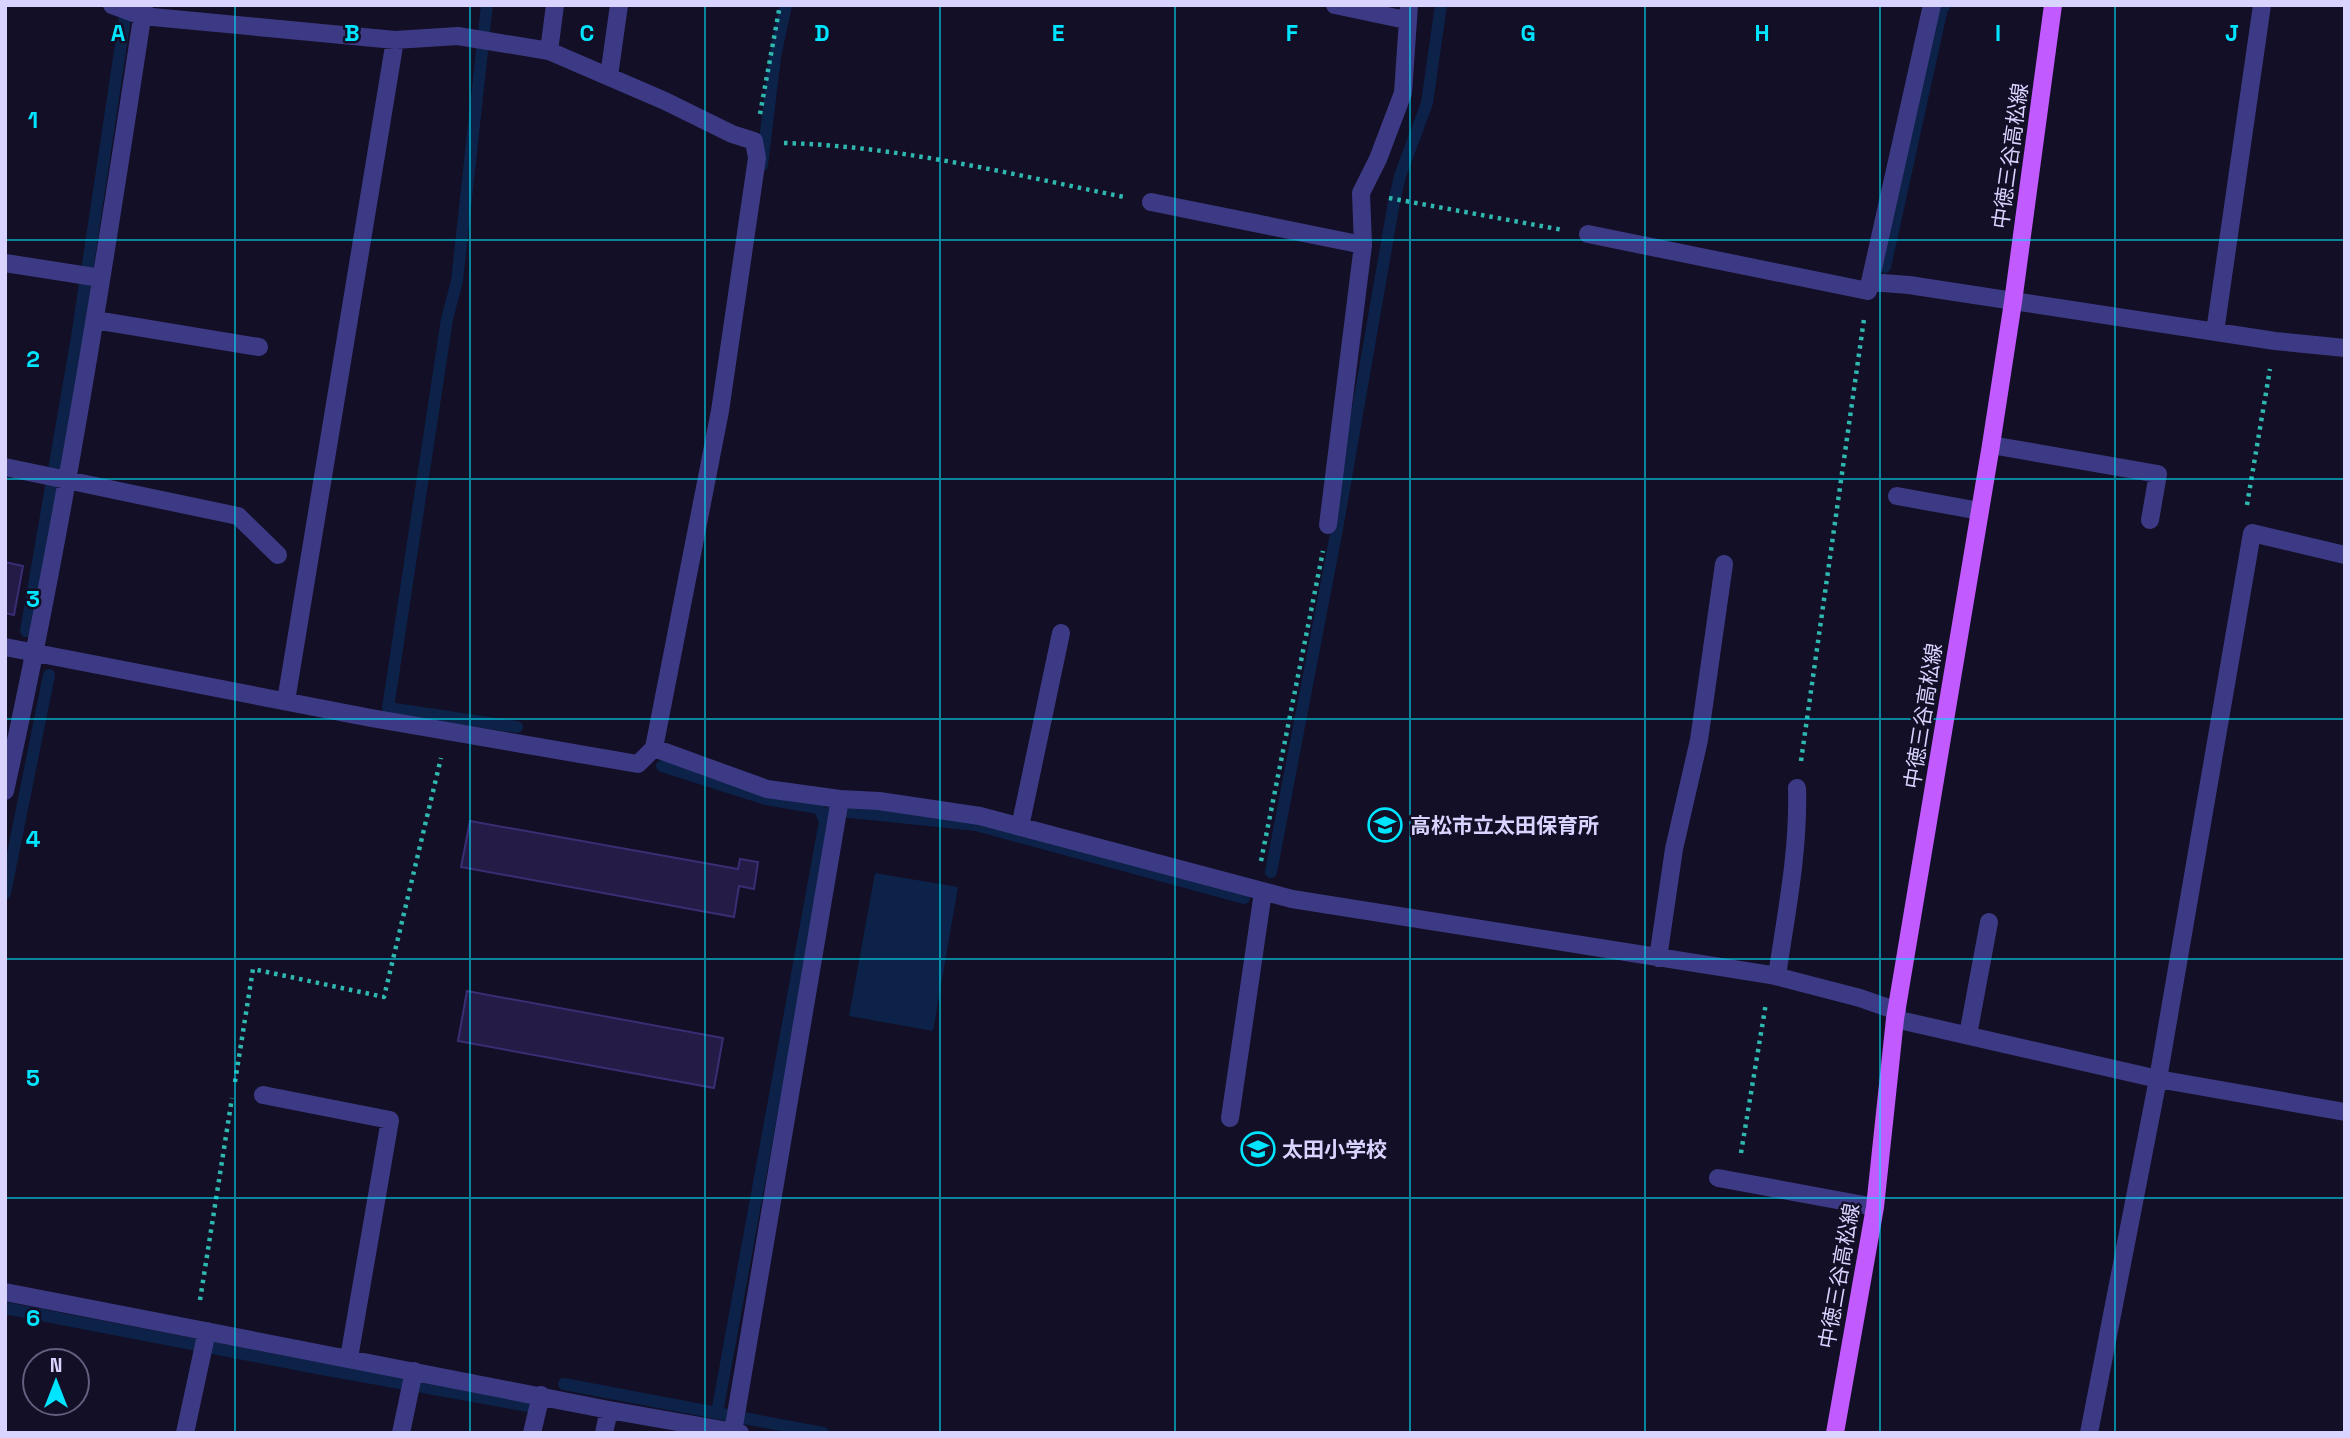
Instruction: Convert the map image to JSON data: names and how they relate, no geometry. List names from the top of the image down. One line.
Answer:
{"streets":{"main road":["中徳三谷高松線"]},"places":{"school or university":["高松市立太田保育所","太田小学校"]},"north":"top","grid":{"columns":["A","B","C","D","E","F","G","H","I","J"],"rows":["1","2","3","4","5","6"]}}
